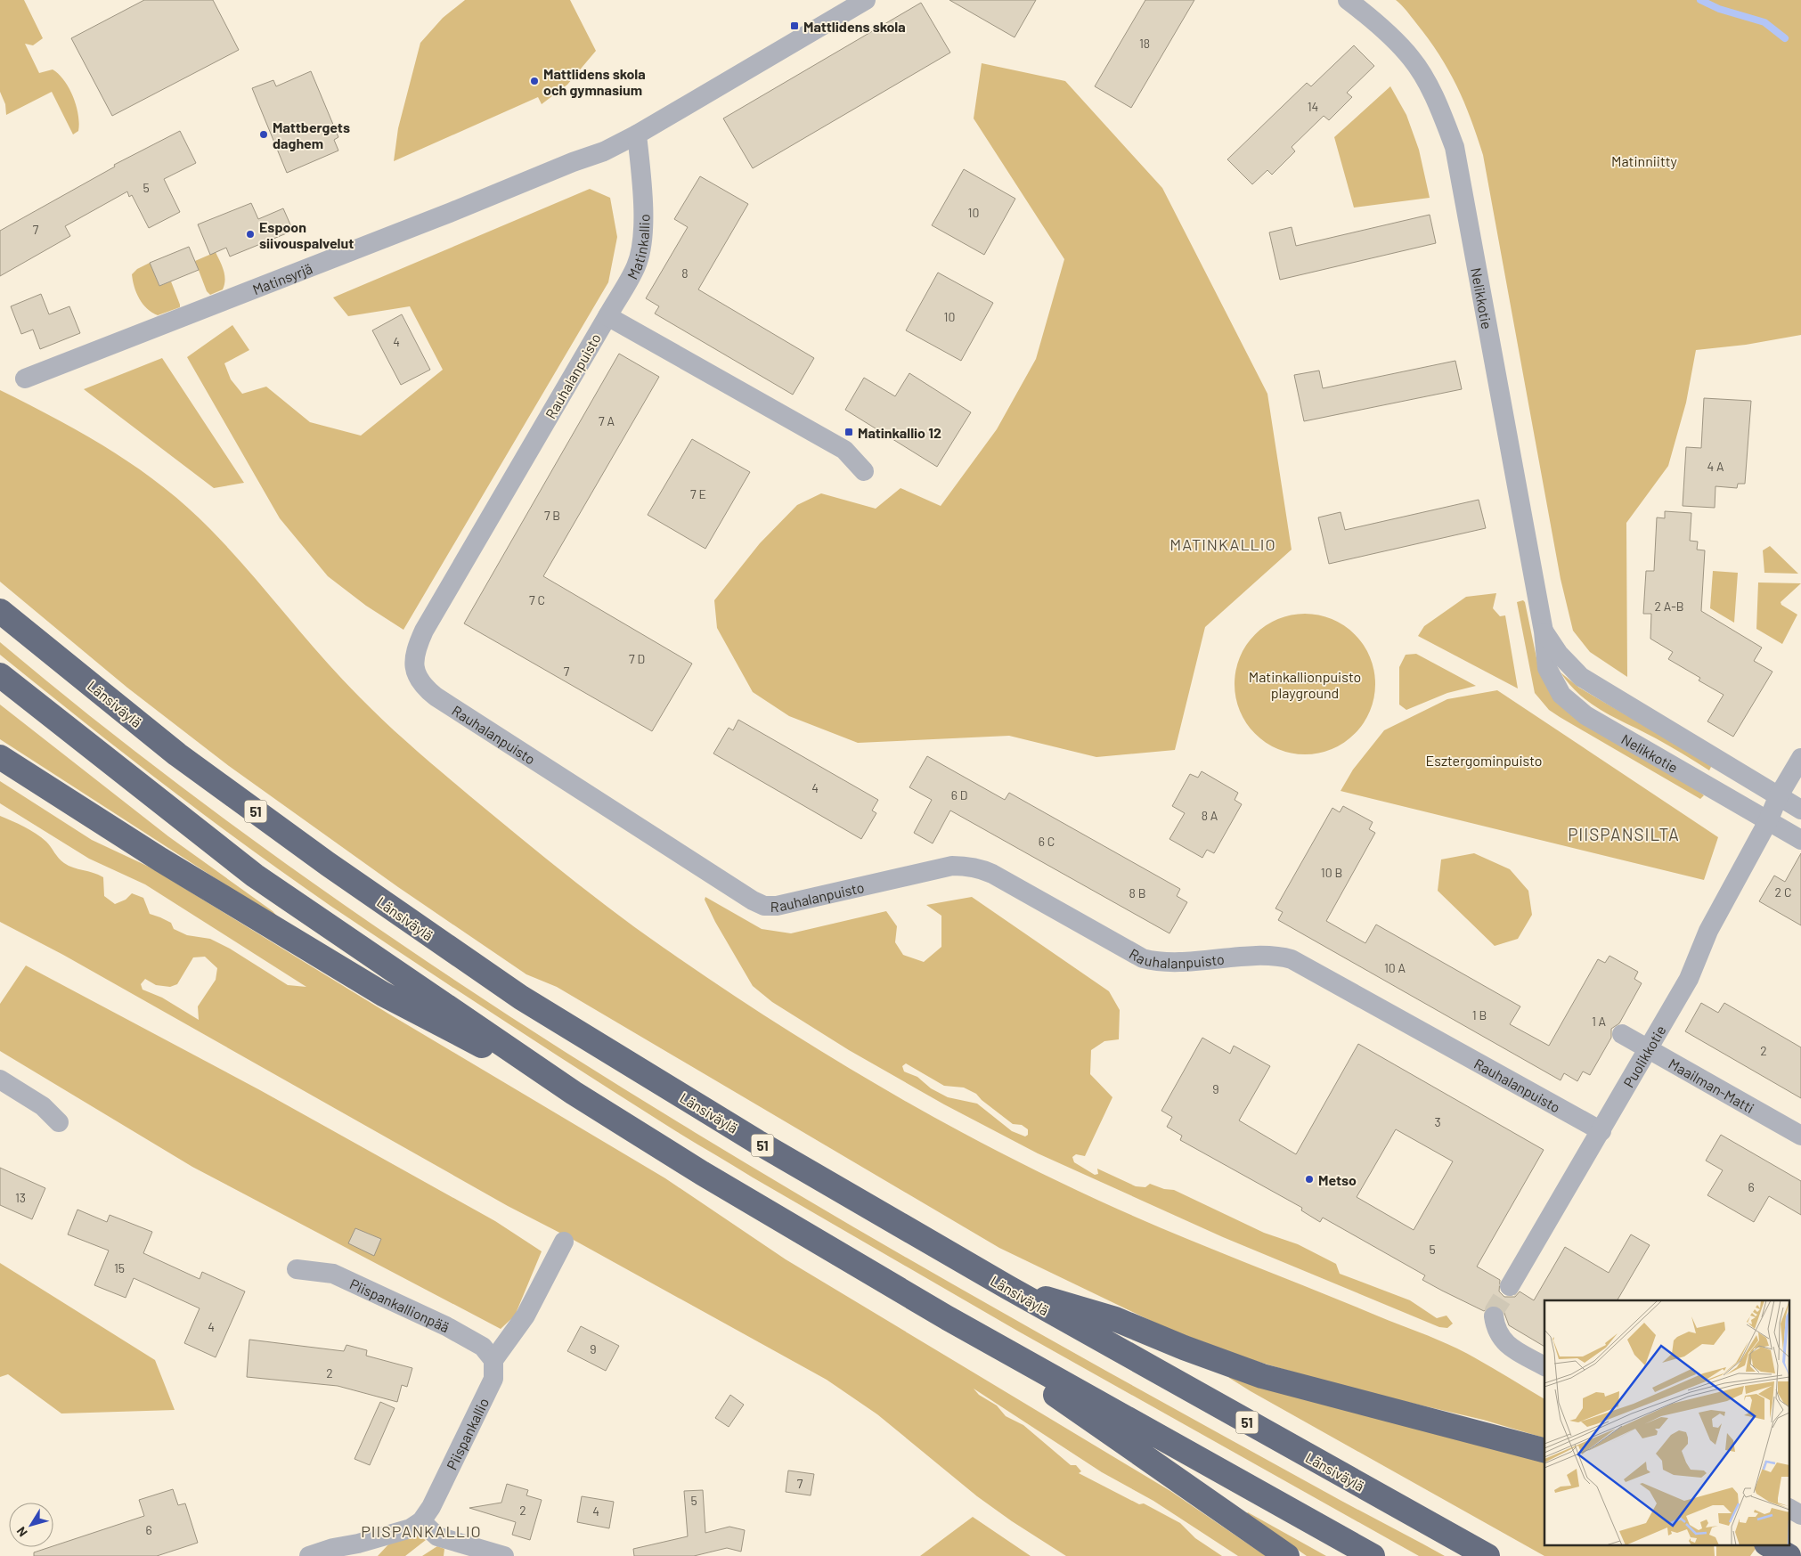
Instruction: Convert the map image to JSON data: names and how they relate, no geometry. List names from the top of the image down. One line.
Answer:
{"streets":{"highway":["Länsiväylä","51"],"street":["Matinkallio","Matinsyrjä","Nelikkotie","Rauhalanpuisto","Puolikkotie","Maailman-Matti","Piispankallionpää","Piispankallio"]},"crossings":[["Matinkallio","Matinsyrjä"],["Matinkallio","Rauhalanpuisto"],["Nelikkotie","Puolikkotie"],["Rauhalanpuisto","Puolikkotie"],["Länsiväylä","51"],["Puolikkotie","Maailman-Matti"],["Piispankallionpää","Piispankallio"]],"districts":["MATINKALLIO","PIISPANSILTA","PIISPANKALLIO"],"parks":["Matinniitty","Matinkallionpuisto playground","Esztergominpuisto"],"places":{"transit":["Mattlidens skola","Matinkallio 12"],"other":["Mattlidens skola och gymnasium","Mattbergets daghem","Espoon siivouspalvelut","Metso"]},"house_numbers":["18","14","5","10","7","8","10","4","7 A","4 A","7 E","7 B","7 C","2 A-B","7 D","7","4","6 D","8 A","6 C","10 B","2 C","8 B","10 A","1 B","1 A","2","9","3","6","13","5","15","4","9","2","7","5","2","4","6"],"north":"bottom left"}
